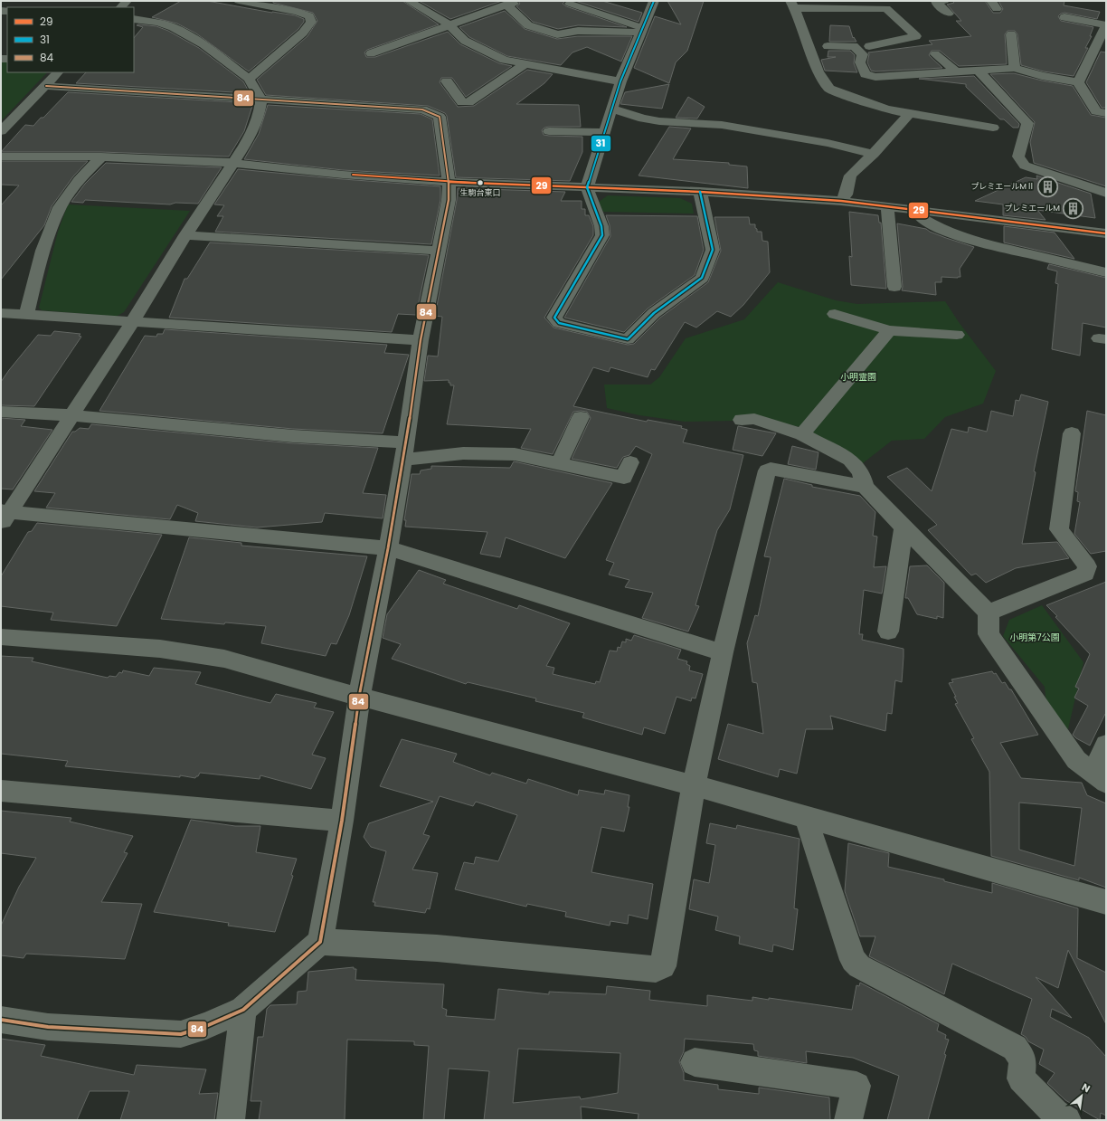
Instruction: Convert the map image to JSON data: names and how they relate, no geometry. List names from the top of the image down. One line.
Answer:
{"parks":["小明霊園","小明第7公園"],"places":{"other":["生駒台東口"],"building":["プレミエールMⅡ","プレミエールM"]},"lines":["transit line 31","transit line 84","transit line 29"],"legend":["29","31","84"],"north":"top right"}
